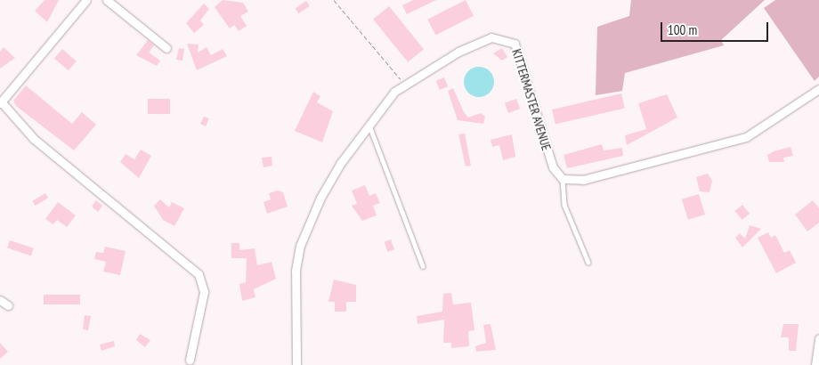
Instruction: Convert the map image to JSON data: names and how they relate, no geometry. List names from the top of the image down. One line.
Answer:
{"streets":{"street":["KITTERMASTER AVENUE"]},"scale_bar":"100 m"}
